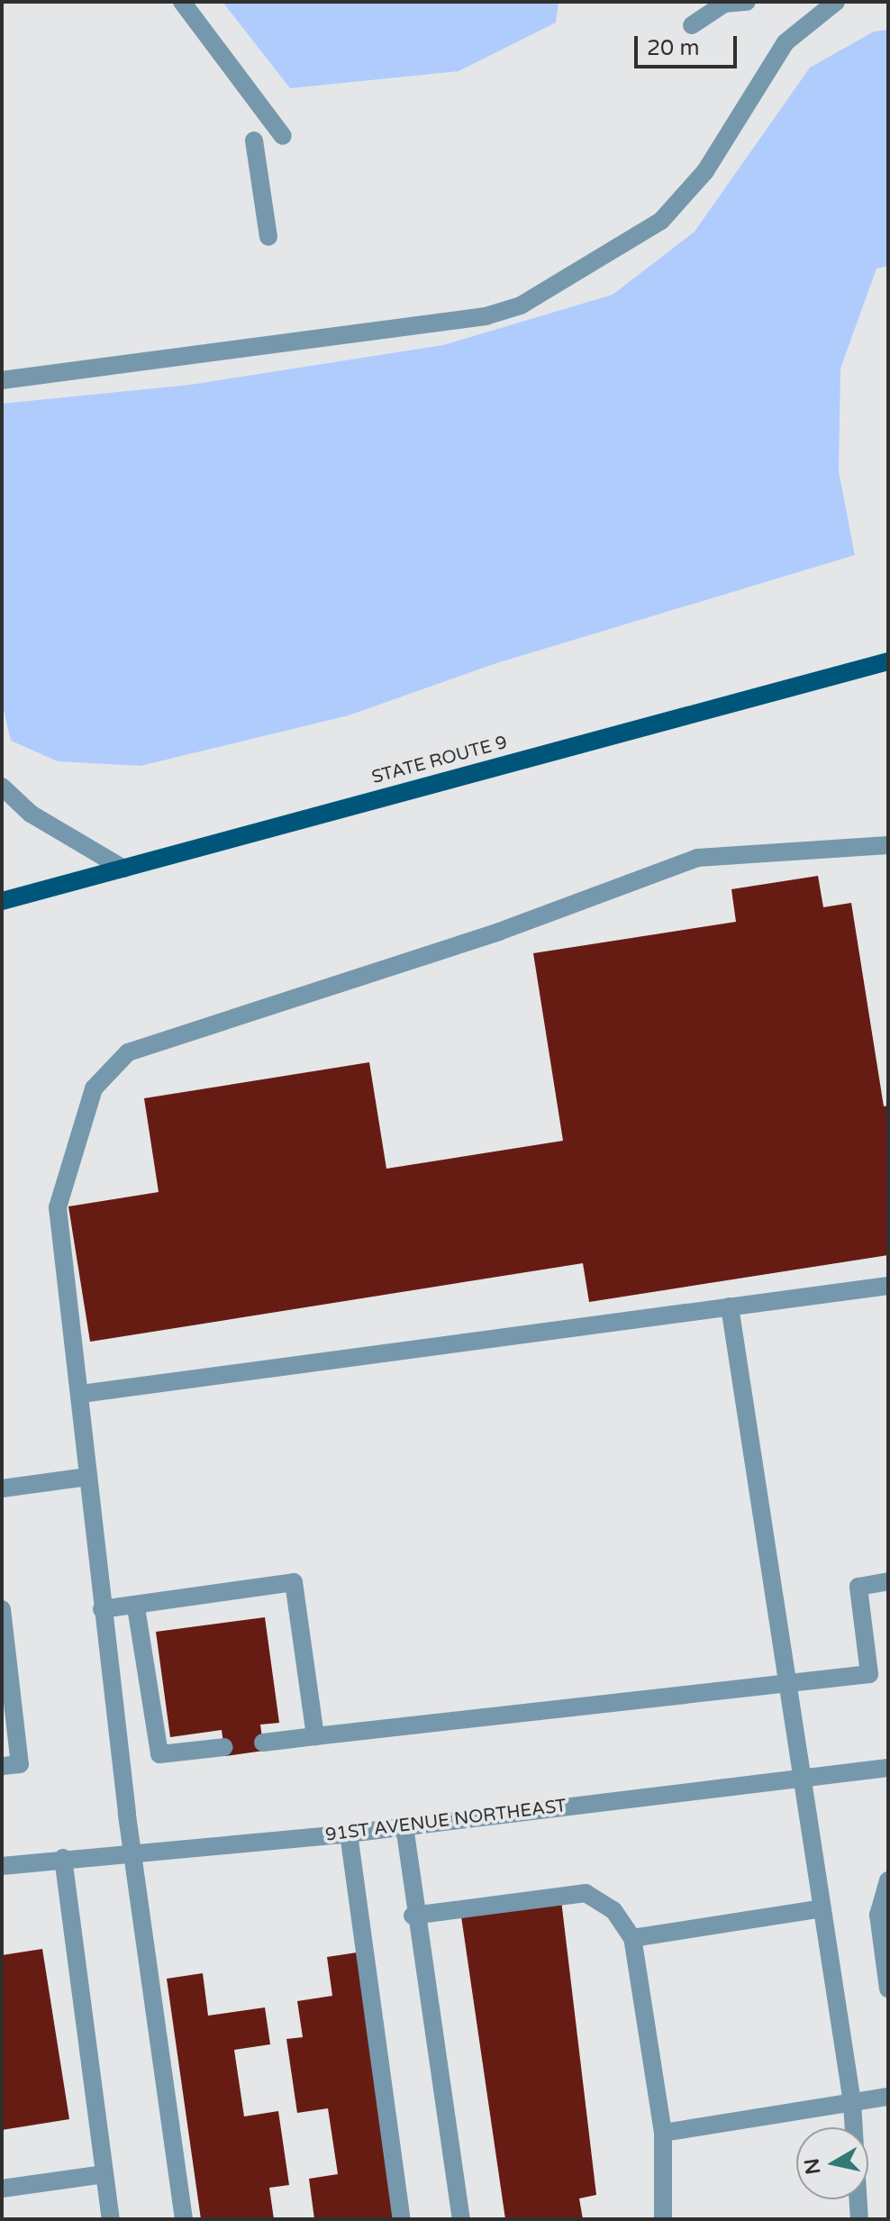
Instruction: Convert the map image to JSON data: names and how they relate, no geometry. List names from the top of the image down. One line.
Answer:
{"streets":{"main road":["STATE ROUTE 9"],"street":["91ST AVENUE NORTHEAST"]},"scale_bar":"20 m","north":"left"}
